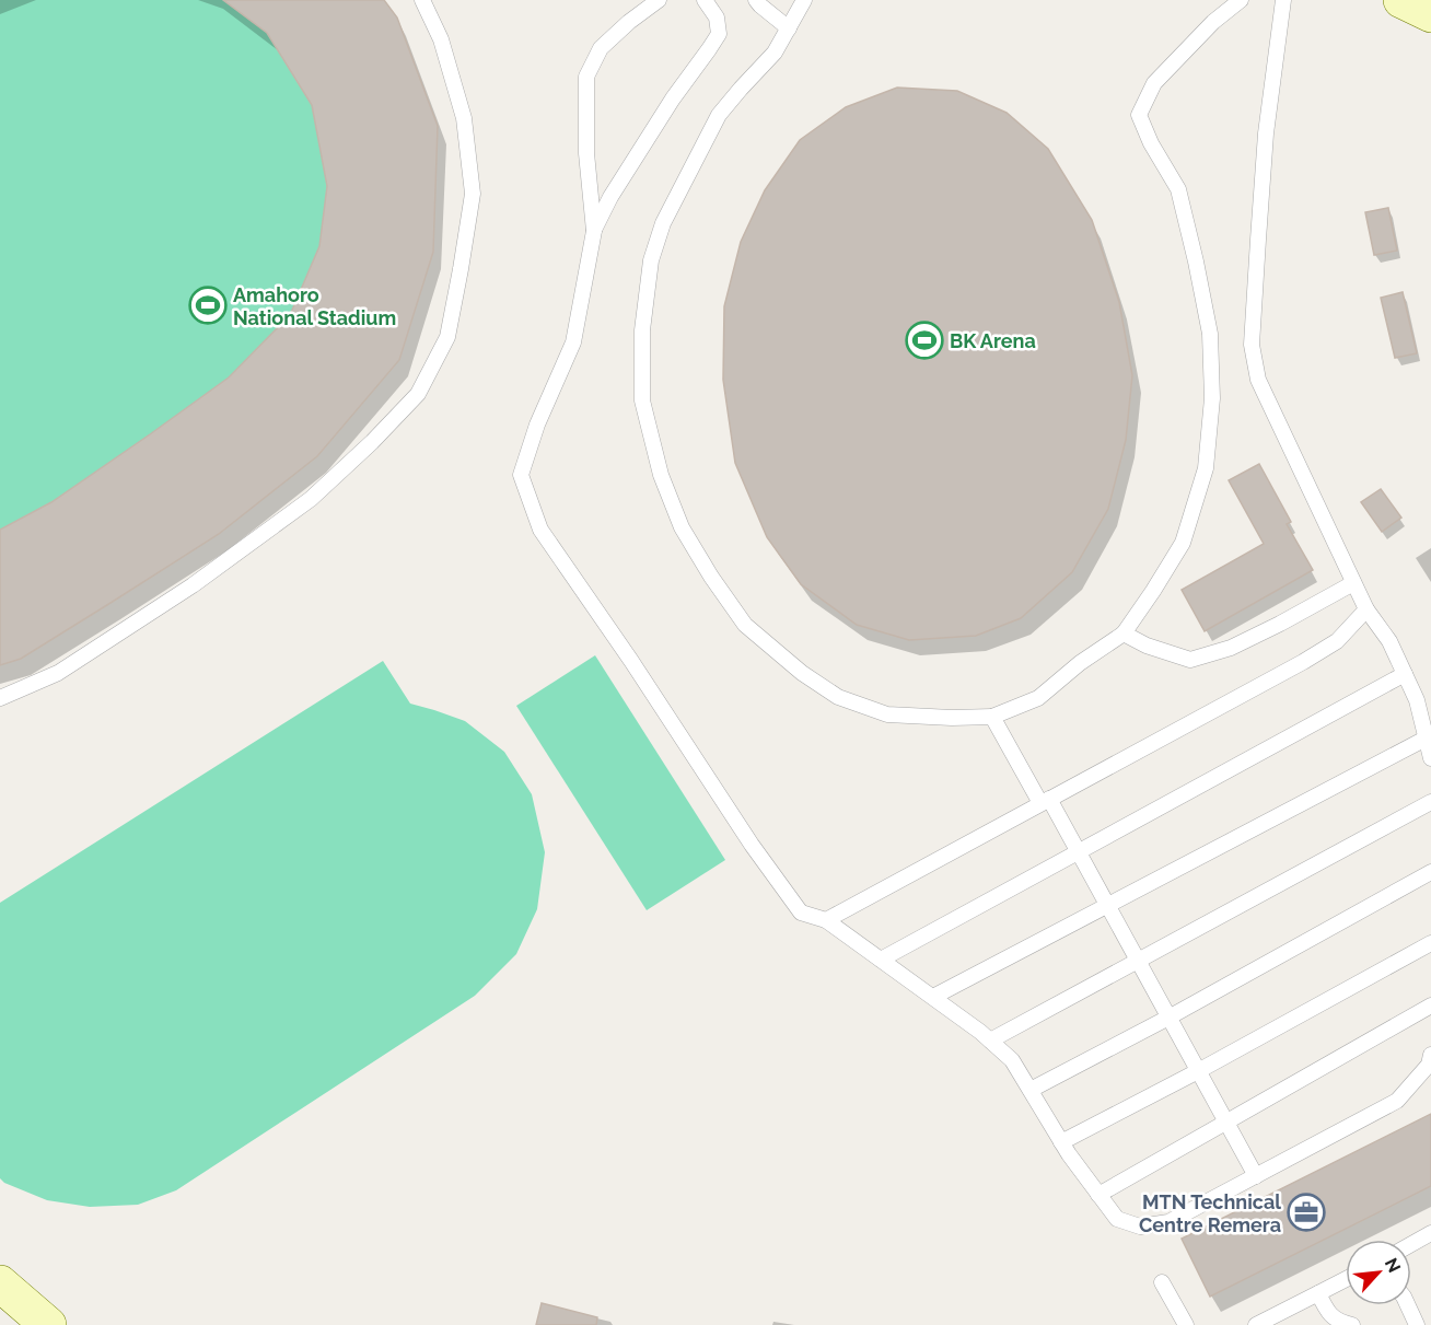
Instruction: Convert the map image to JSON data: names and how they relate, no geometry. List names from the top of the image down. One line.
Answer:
{"places":{"sports":["Amahoro National Stadium","BK Arena"],"office":["MTN Technical Centre Remera"]},"north":"top right"}
